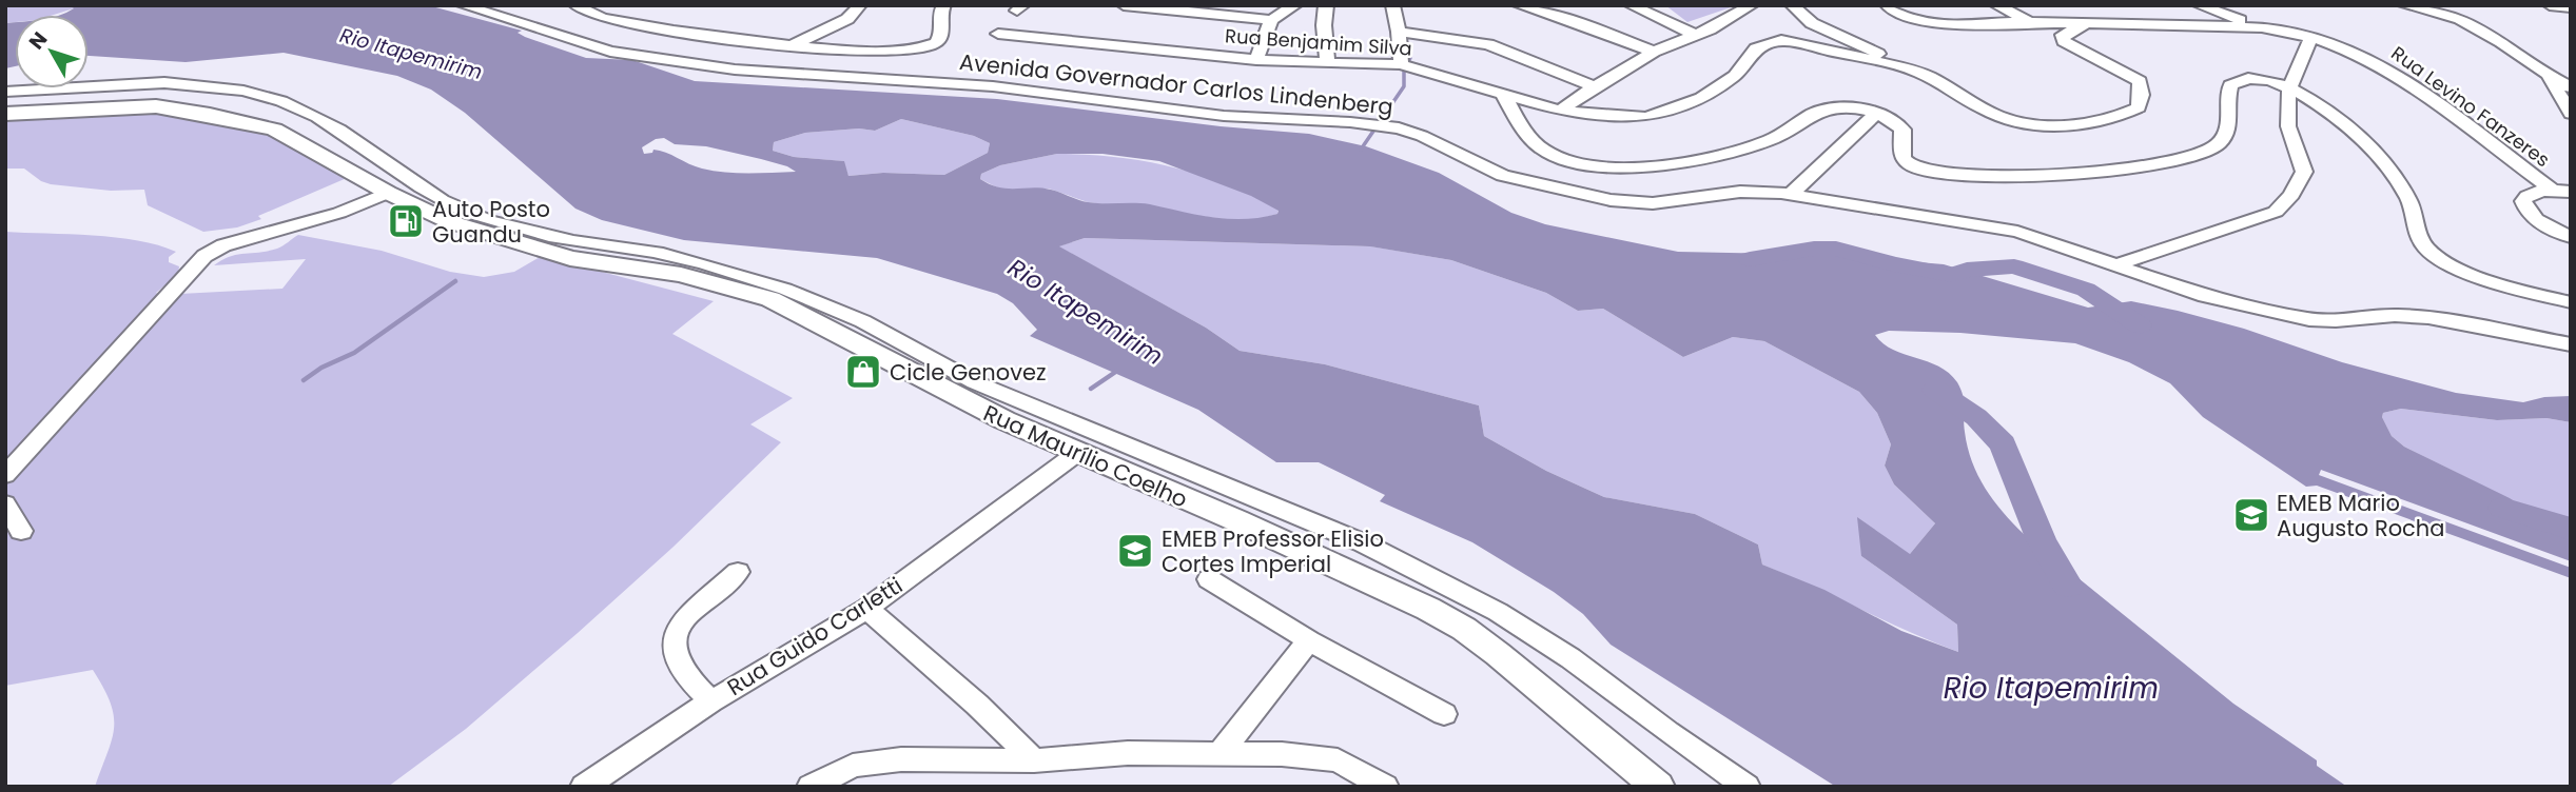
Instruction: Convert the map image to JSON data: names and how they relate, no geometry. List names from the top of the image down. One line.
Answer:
{"streets":{"main road":["Rua Maurílio Coelho"],"street":["Rua Benjamim Silva","Avenida Governador Carlos Lindenberg","Rua Levino Fanzeres","Rua Guido Carletti"]},"crossings":[["Rua Maurílio Coelho","Rua Guido Carletti"]],"water":["Rio Itapemirim"],"places":{"fuel station":["Auto Posto Guandu"],"shop":["Cicle Genovez"],"school or university":["EMEB Mario Augusto Rocha","EMEB Professor Elisio Cortes Imperial"]},"north":"top left"}
